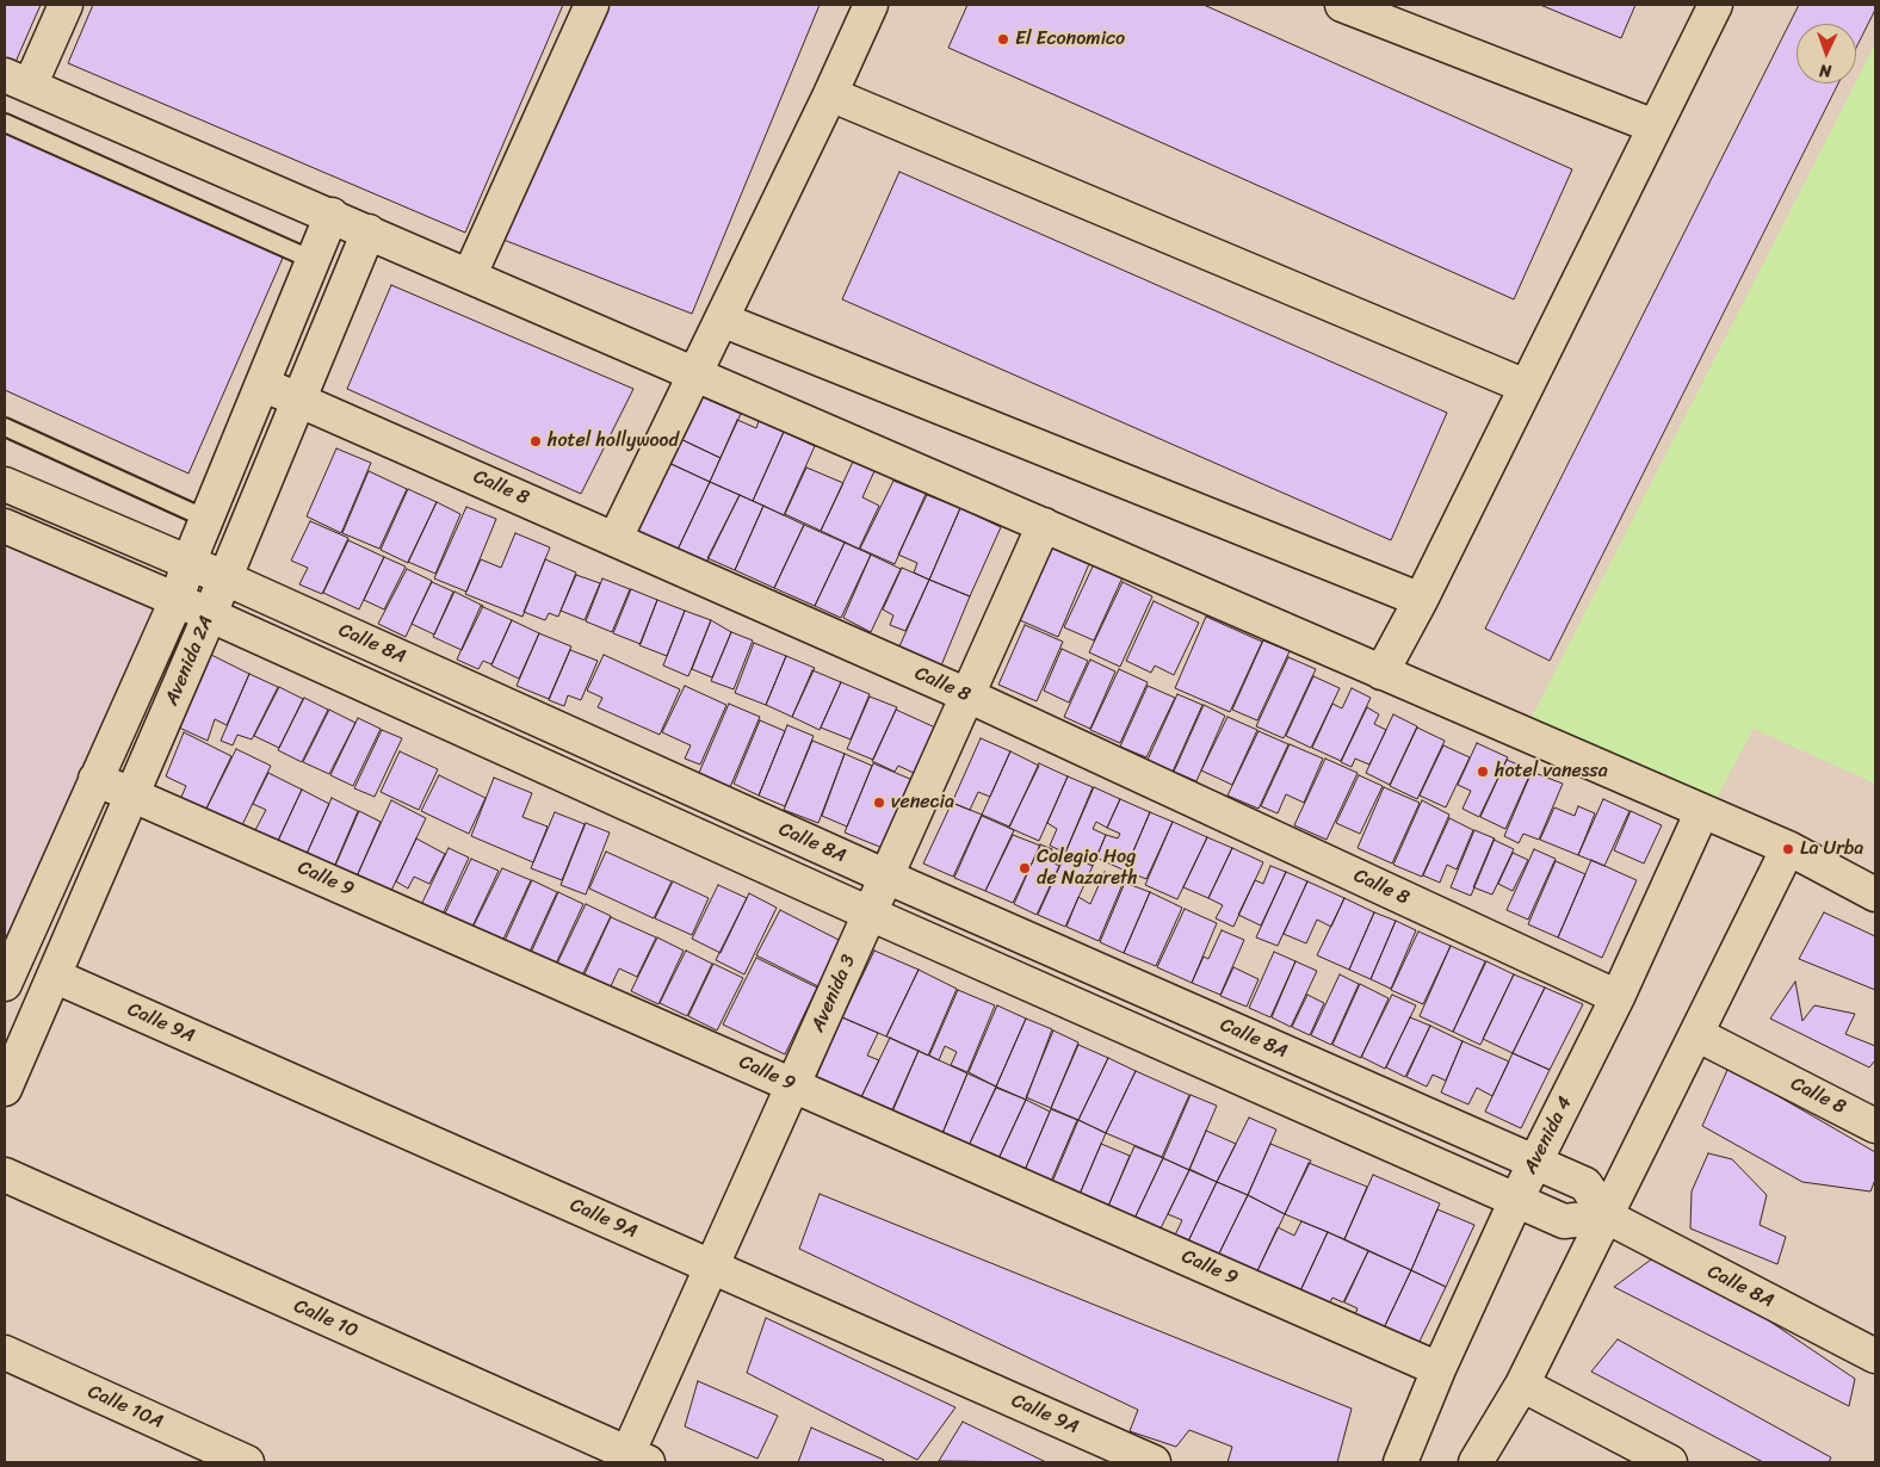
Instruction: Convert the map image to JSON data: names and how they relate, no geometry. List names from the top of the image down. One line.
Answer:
{"streets":{"street":["Calle 8","Calle 8A","Avenida 2A","Calle 9","Avenida 3","Calle 9A","Avenida 4","Calle 10","Calle 10A"]},"crossings":[["Calle 8","Avenida 2A"],["Calle 8","Avenida 3"],["Calle 8","Avenida 4"],["Calle 8A","Avenida 2A"],["Calle 8A","Avenida 3"],["Calle 8A","Avenida 4"],["Avenida 2A","Calle 9"],["Avenida 2A","Calle 9A"],["Calle 9","Avenida 3"],["Calle 9","Avenida 4"],["Avenida 3","Calle 9A"],["Avenida 3","Calle 10"]],"places":["El Economico","hotel hollywood","hotel vanessa","venecia","La Urba","Colegio Hog de Nazareth"],"north":"bottom"}
